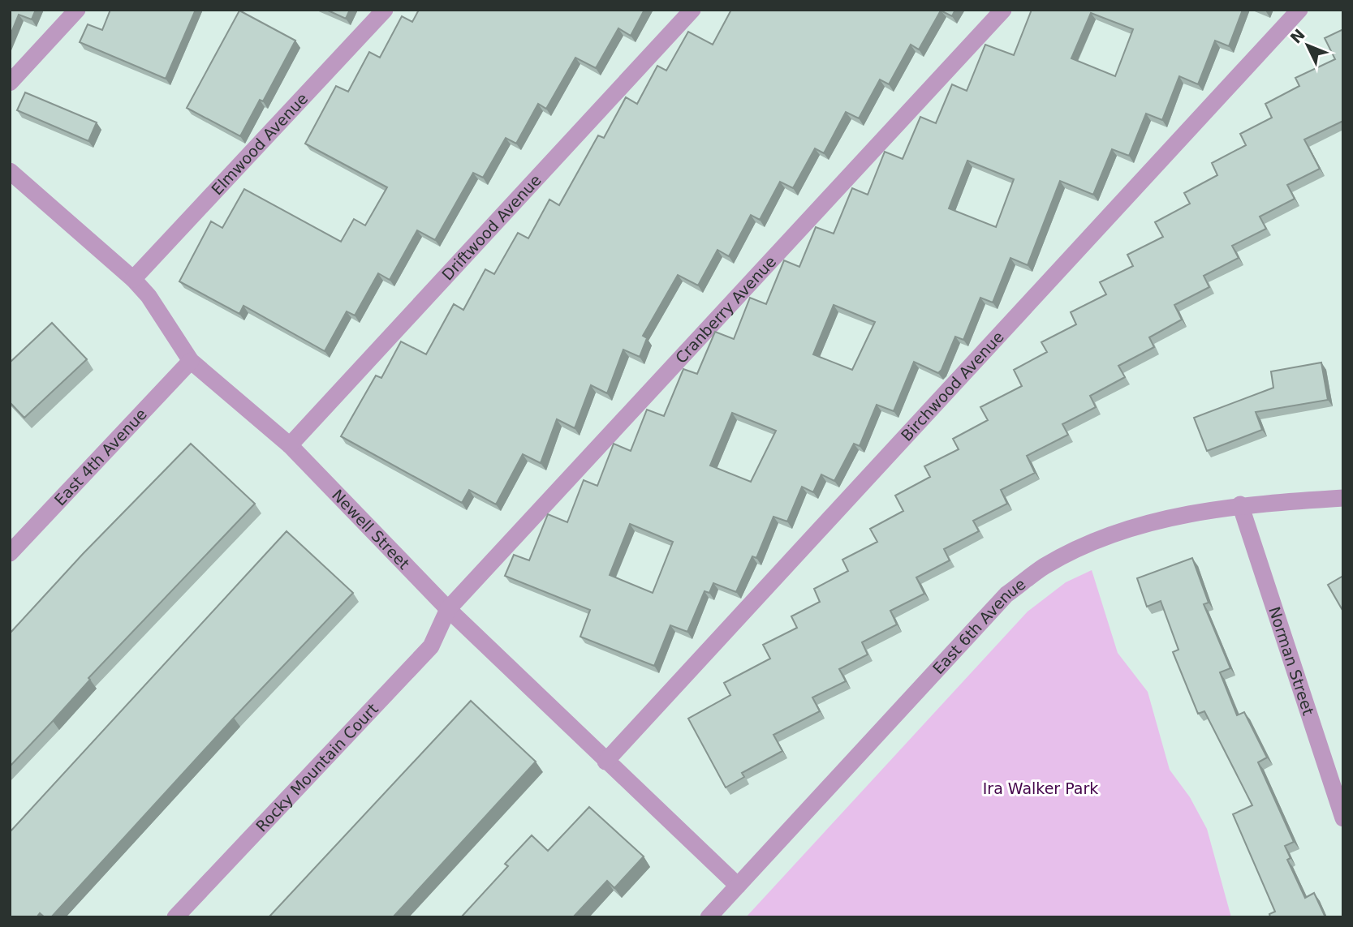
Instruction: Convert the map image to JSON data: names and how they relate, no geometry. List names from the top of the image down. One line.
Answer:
{"streets":{"street":["Elmwood Avenue","Driftwood Avenue","Cranberry Avenue","Birchwood Avenue","East 4th Avenue","Newell Street","East 6th Avenue","Norman Street","Rocky Mountain Court"]},"crossings":[["Elmwood Avenue","Newell Street"],["Driftwood Avenue","Newell Street"],["Cranberry Avenue","Newell Street"],["Cranberry Avenue","Rocky Mountain Court"],["Birchwood Avenue","Newell Street"],["East 4th Avenue","Newell Street"],["Newell Street","East 6th Avenue"],["Newell Street","Rocky Mountain Court"],["East 6th Avenue","Norman Street"]],"parks":["Ira Walker Park"],"north":"top left"}
